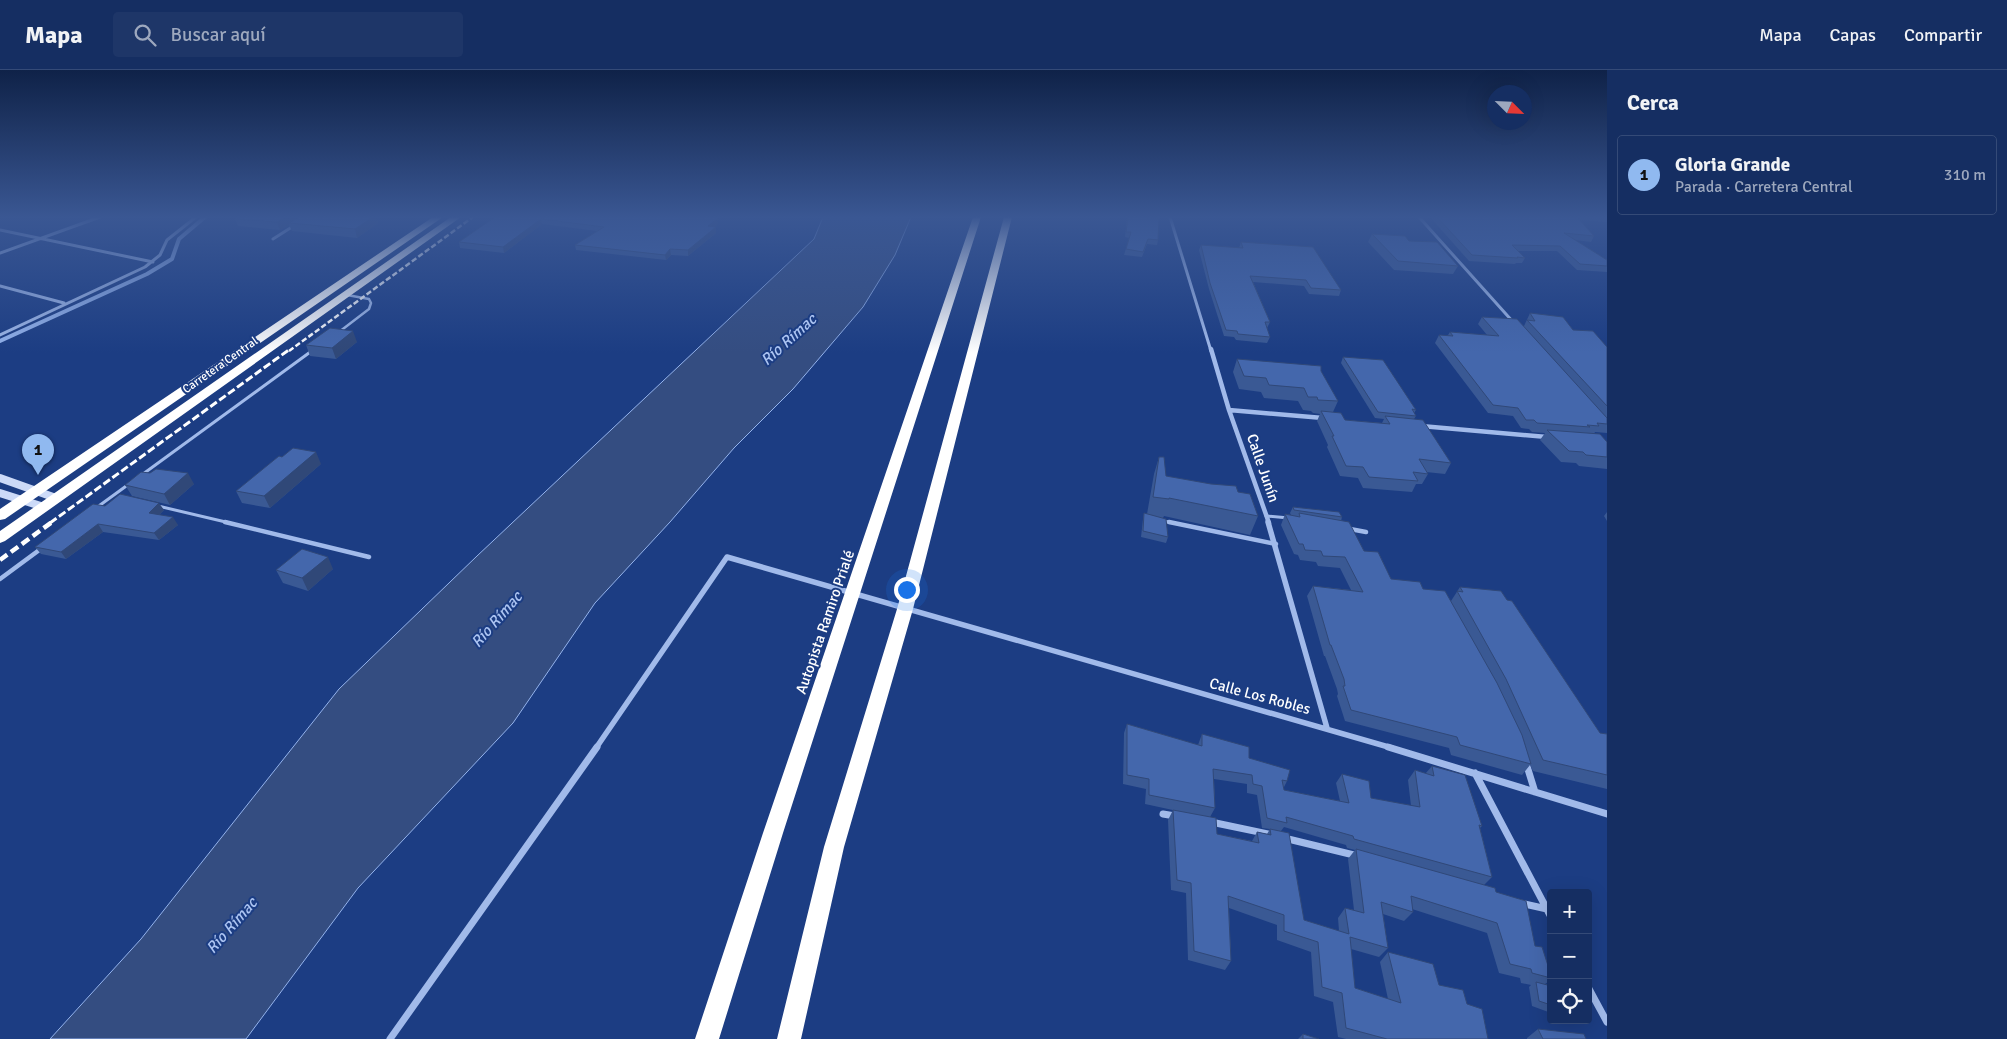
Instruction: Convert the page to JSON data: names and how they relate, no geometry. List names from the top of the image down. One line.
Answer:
{"streets":{"highway":["Carretera Central","Autopista Ramiro Prialé"],"street":["Calle Junín","Calle Los Robles"]},"crossings":[["Calle Junín","Calle Los Robles"],["Autopista Ramiro Prialé","Calle Los Robles"]],"water":["Río Rímac"],"north":"bottom right","page":{"header":"Mapa","search":"Buscar aquí","nav":["Mapa","Capas","Compartir"],"heading":"Cerca","list":[{"mark":"1","name":"Gloria Grande","note":"Parada · Carretera Central","value":"310 m"}],"pins":"1","map_buttons":["+","−"]}}
